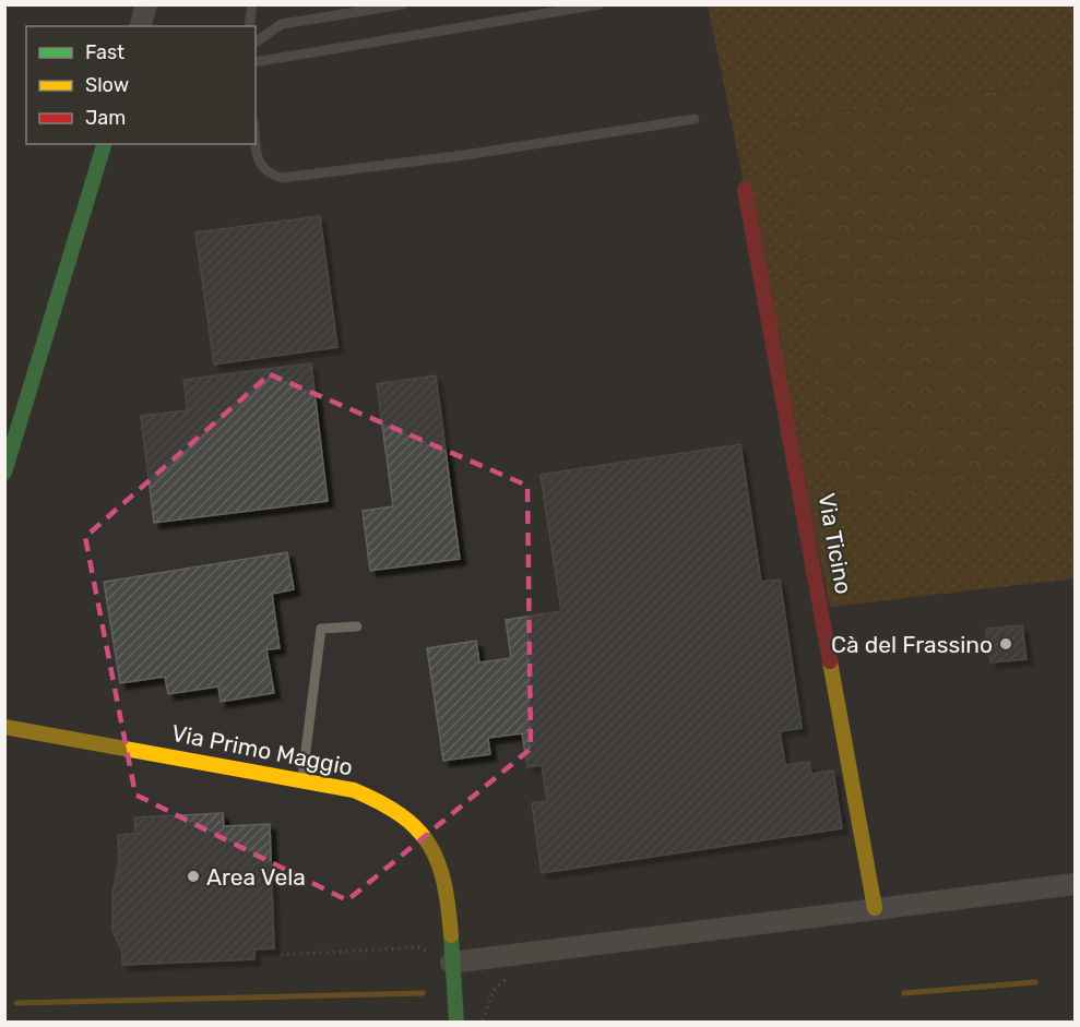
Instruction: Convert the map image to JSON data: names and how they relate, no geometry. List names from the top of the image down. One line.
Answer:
{"streets":{"street":["Via Ticino","Via Primo Maggio"]},"places":["Cà del Frassino","Area Vela"],"legend":["Fast","Slow","Jam"]}
